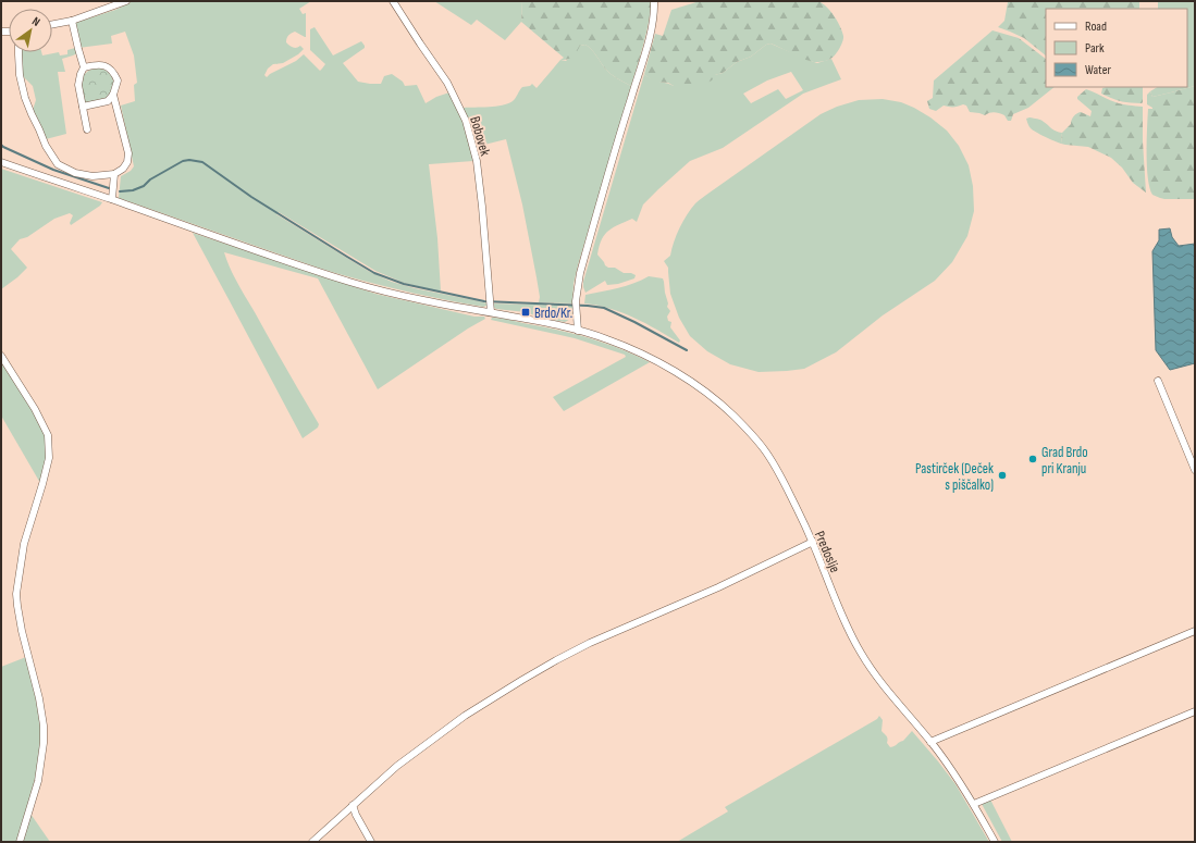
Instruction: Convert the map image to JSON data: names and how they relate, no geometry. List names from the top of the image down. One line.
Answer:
{"streets":{"street":["Bobovek","Predoslje"]},"crossings":[["Bobovek","Predoslje"]],"places":{"transit":["Brdo/Kr."],"other":["Grad Brdo pri Kranju","Pastirček (Deček s piščalko)"]},"legend":["Road","Park","Water"],"north":"top right"}
